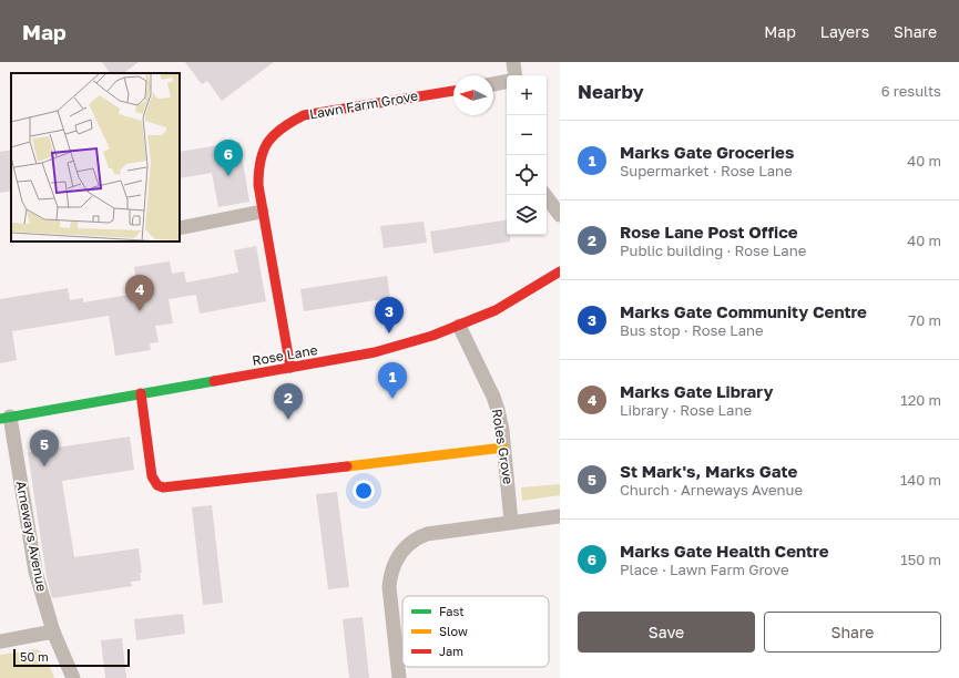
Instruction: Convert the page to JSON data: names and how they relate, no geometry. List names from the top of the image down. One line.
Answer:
{"streets":{"street":["Lawn Farm Grove","Rose Lane","Roles Grove","Arneways Avenue"]},"crossings":[["Lawn Farm Grove","Rose Lane"],["Rose Lane","Roles Grove"],["Rose Lane","Arneways Avenue"]],"legend":["Fast","Slow","Jam"],"scale_bar":"50 m","north":"left","page":{"header":"Map","nav":["Map","Layers","Share"],"heading":["Nearby","6 results"],"map_buttons":["+","−"],"list":[{"mark":"1","name":"Marks Gate Groceries","note":"Supermarket · Rose Lane","value":"40 m"},{"mark":"2","name":"Rose Lane Post Office","note":"Public building · Rose Lane","value":"40 m"},{"mark":"3","name":"Marks Gate Community Centre","note":"Bus stop · Rose Lane","value":"70 m"},{"mark":"4","name":"Marks Gate Library","note":"Library · Rose Lane","value":"120 m"},{"mark":"5","name":"St Mark's, Marks Gate","note":"Church · Arneways Avenue","value":"140 m"},{"mark":"6","name":"Marks Gate Health Centre","note":"Place · Lawn Farm Grove","value":"150 m"}],"pins":["6","4","3","1","2","5"],"buttons":["Save","Share"],"scale":"50 m"}}
